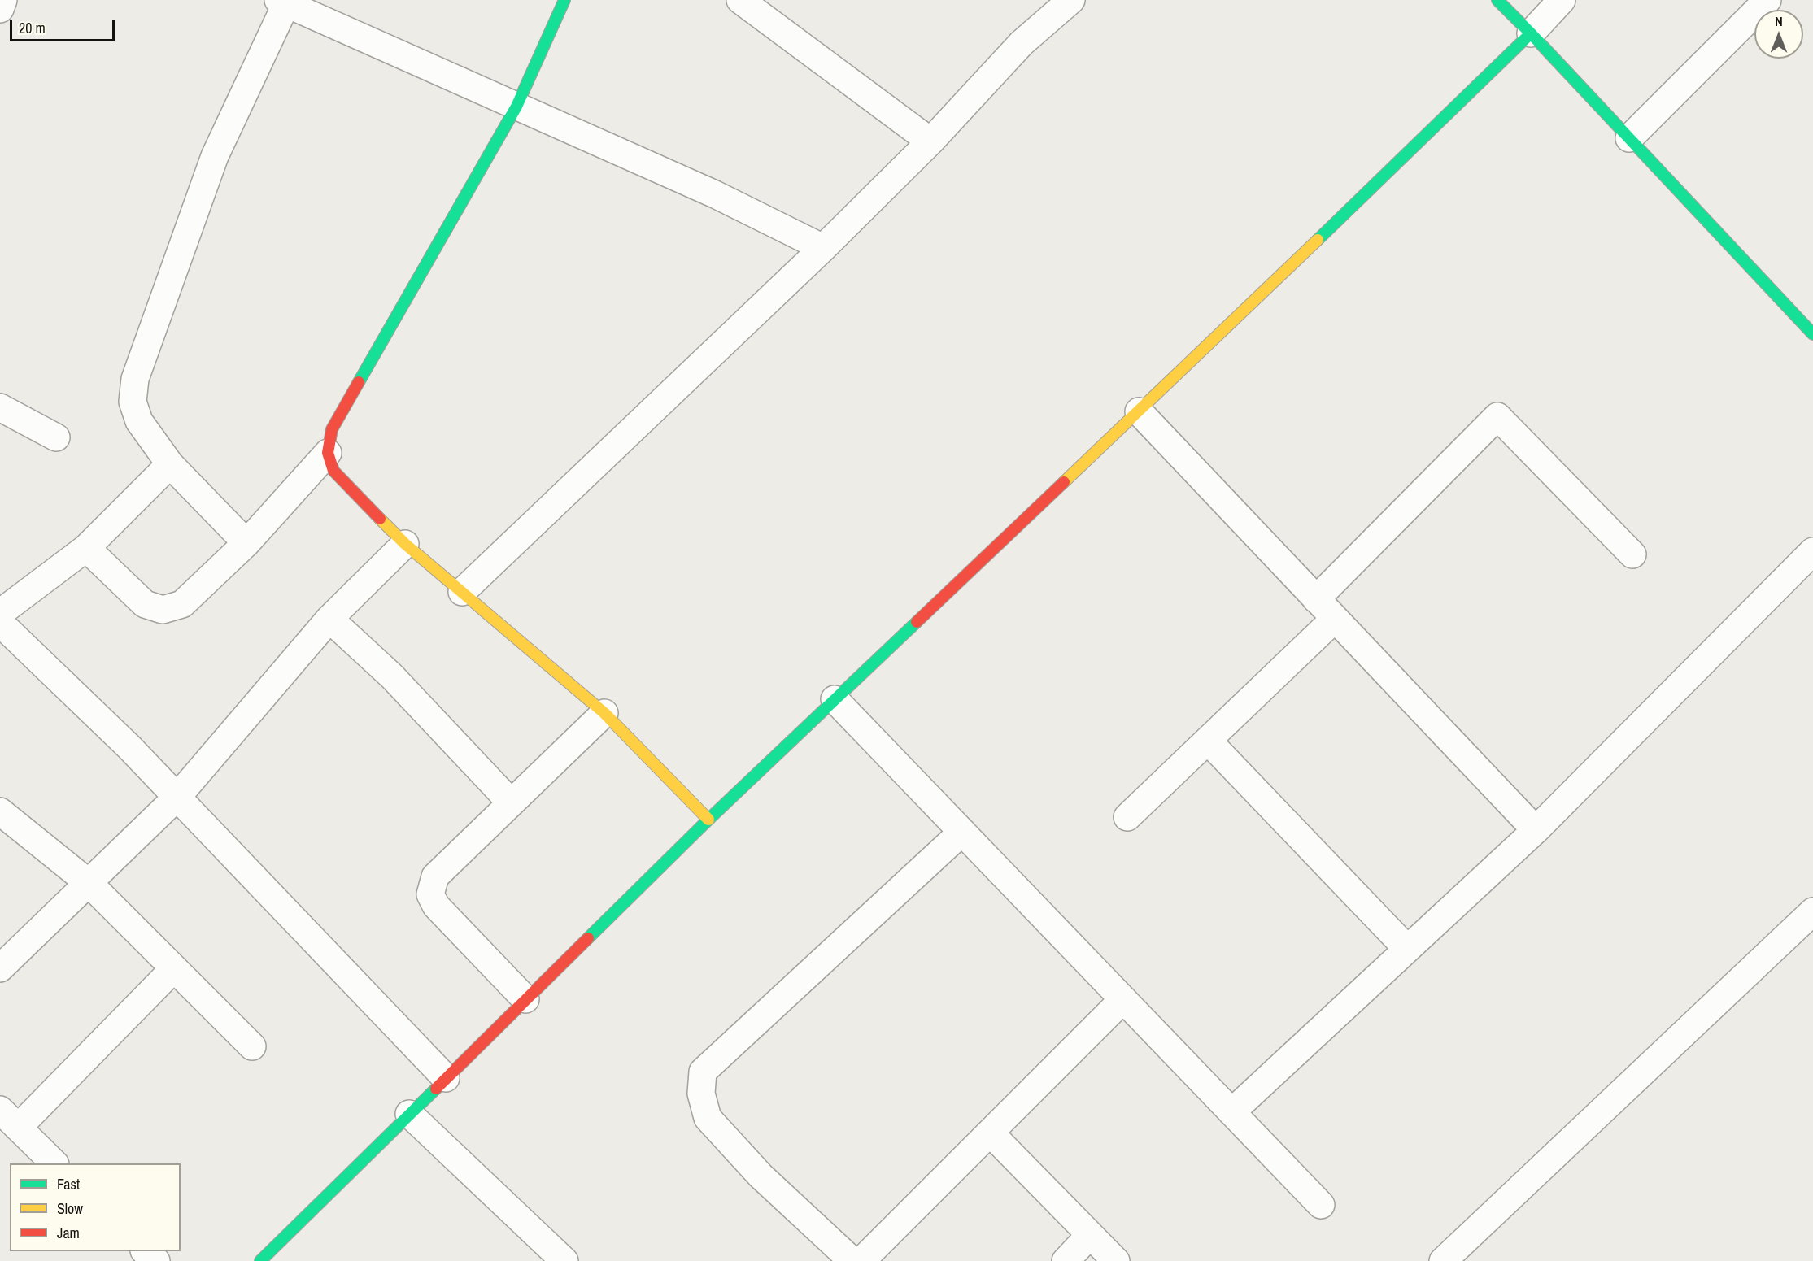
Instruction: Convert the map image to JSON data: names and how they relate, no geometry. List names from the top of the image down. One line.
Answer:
{"legend":["Fast","Slow","Jam"],"scale_bar":"20 m","north":"top"}
